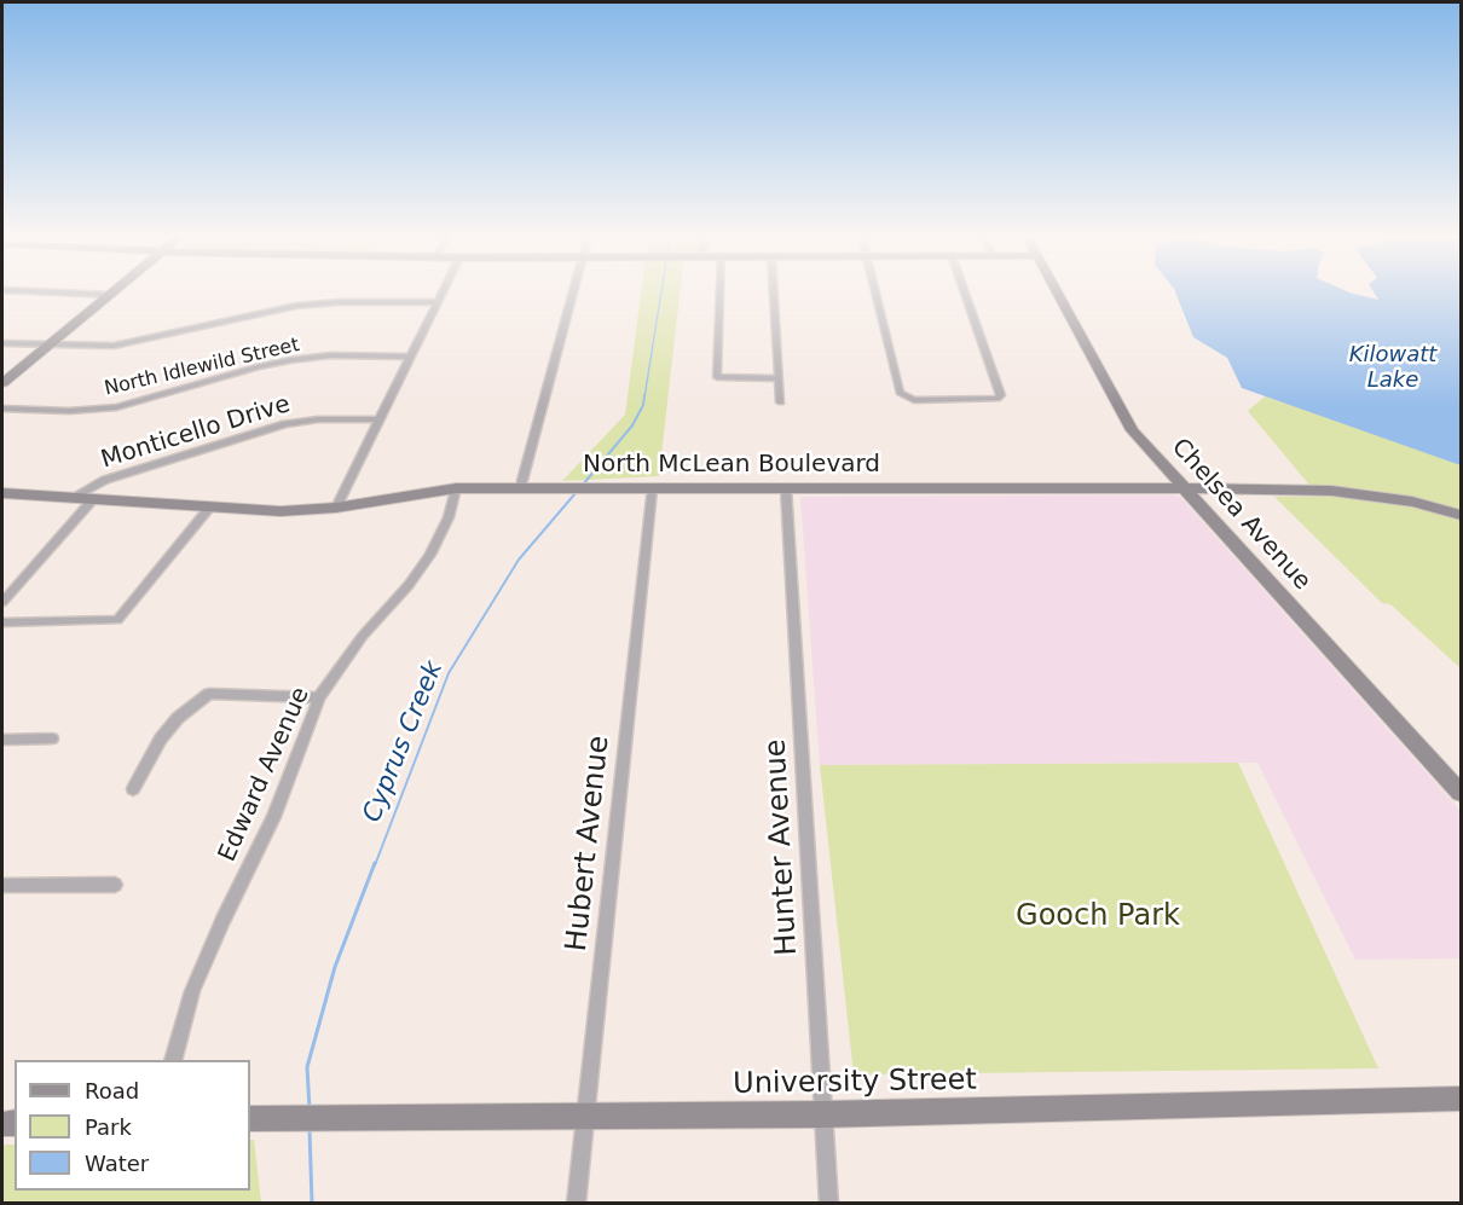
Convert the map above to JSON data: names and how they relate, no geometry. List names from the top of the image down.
{
  "streets": {
    "street": [
      "North Idlewild Street",
      "Monticello Drive",
      "North McLean Boulevard",
      "Chelsea Avenue",
      "Edward Avenue",
      "Hubert Avenue",
      "Hunter Avenue",
      "University Street"
    ]
  },
  "crossings": [
    ["Monticello Drive", "North McLean Boulevard"],
    ["North McLean Boulevard", "Chelsea Avenue"],
    ["North McLean Boulevard", "Edward Avenue"],
    ["North McLean Boulevard", "Hubert Avenue"],
    ["North McLean Boulevard", "Hunter Avenue"],
    ["Hubert Avenue", "University Street"],
    ["Hunter Avenue", "University Street"]
  ],
  "water": ["Kilowatt Lake", "Cyprus Creek"],
  "parks": ["Gooch Park"],
  "legend": ["Road", "Park", "Water"]
}
